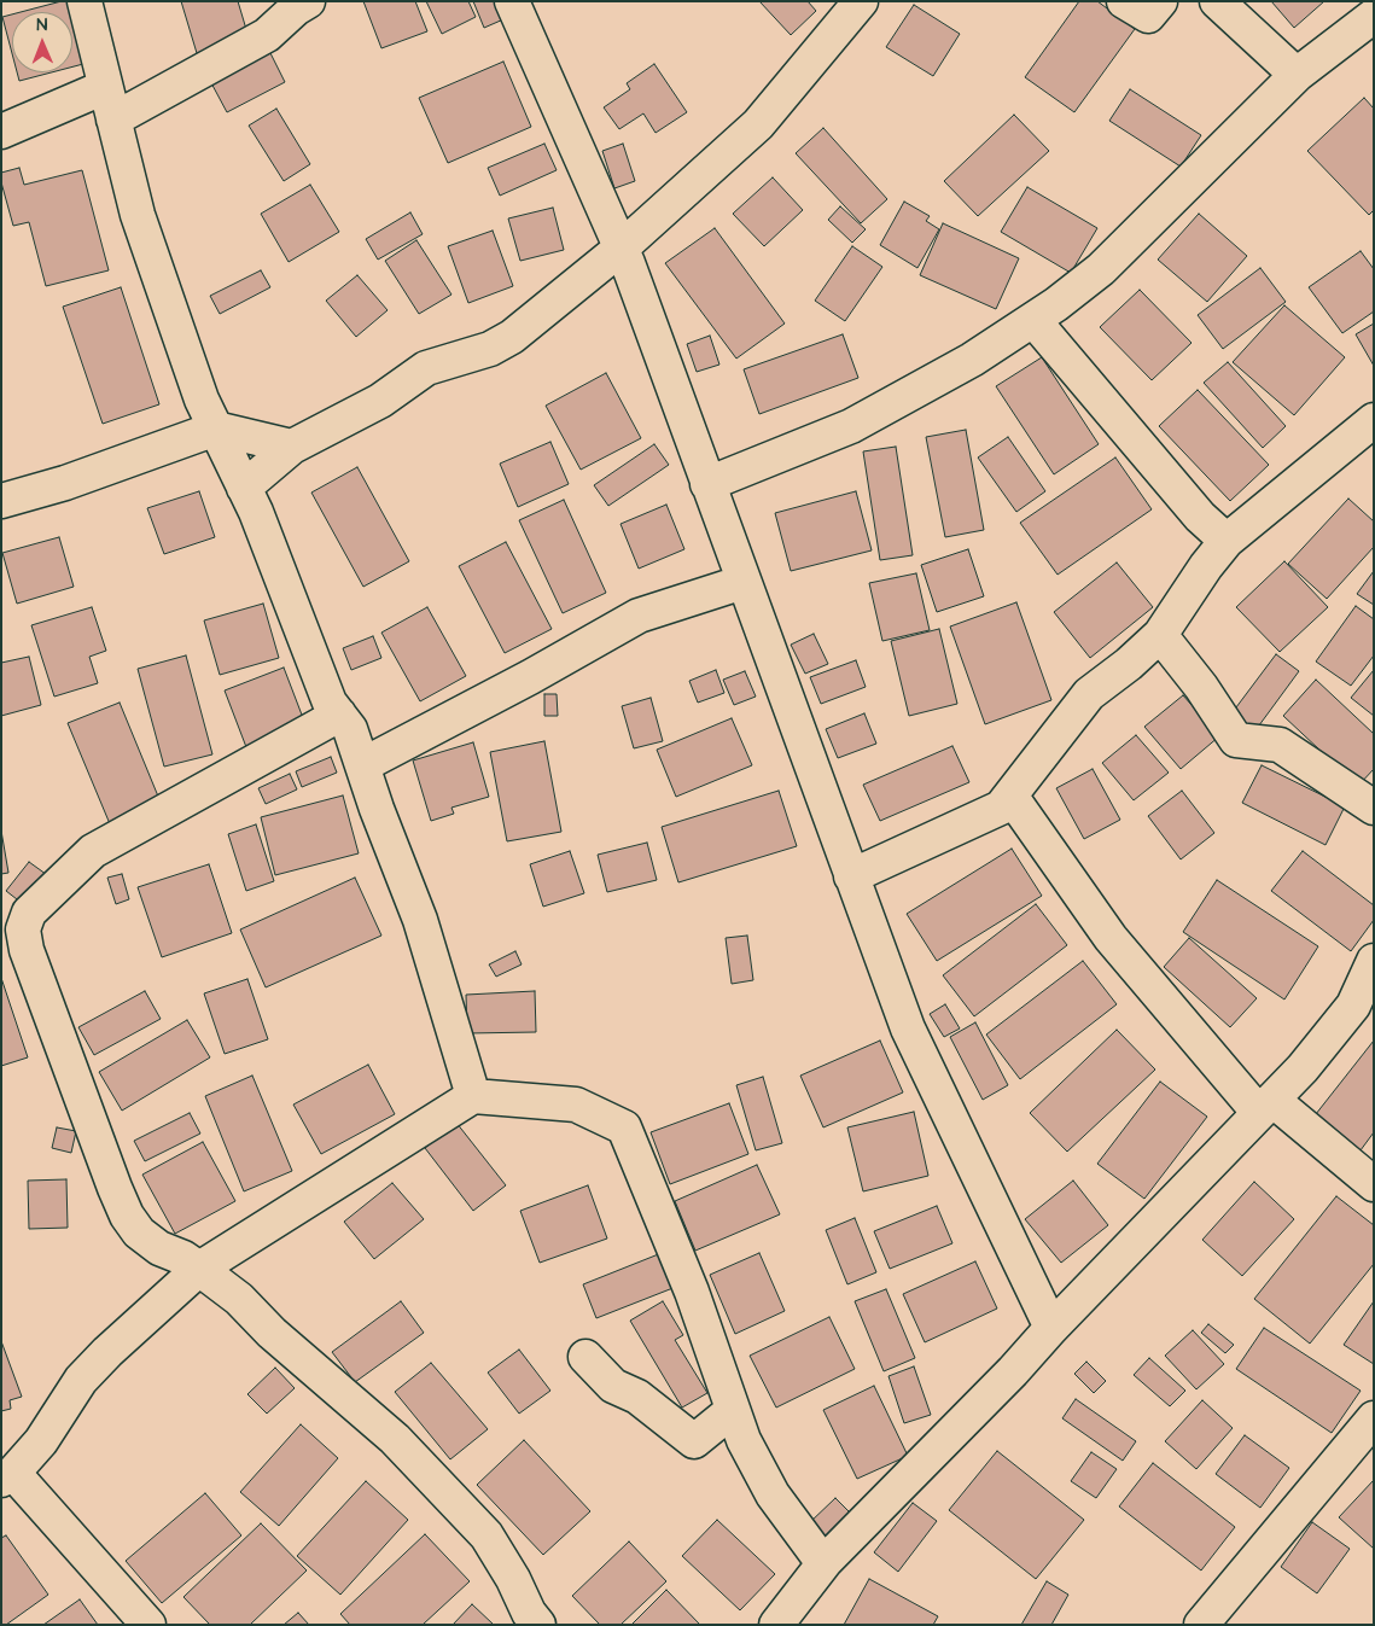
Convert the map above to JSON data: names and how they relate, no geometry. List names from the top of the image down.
{
  "north": "top"
}
